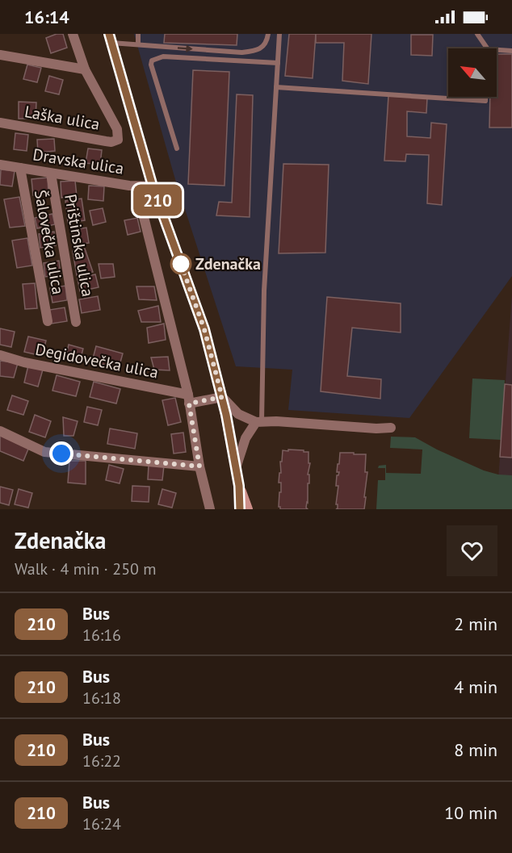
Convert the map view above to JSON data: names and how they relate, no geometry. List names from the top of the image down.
{
  "streets": {
    "street": [
      "Laška ulica",
      "Dravska ulica",
      "Šalovečka ulica",
      "Prištinska ulica",
      "Degidovečka ulica"
    ]
  },
  "crossings": [
    ["Dravska ulica", "Šalovečka ulica"],
    ["Dravska ulica", "Prištinska ulica"]
  ],
  "places": ["Zdenačka"],
  "lines": ["bus line 210"],
  "north": "top left",
  "page": {
    "status": "16:14",
    "on_map": "210",
    "heading": ["Zdenačka", "Walk · 4 min · 250 m"],
    "list": [
      {
        "mark": "210",
        "name": "Bus",
        "note": "16:16",
        "value": "2 min"
      },
      {
        "mark": "210",
        "name": "Bus",
        "note": "16:18",
        "value": "4 min"
      },
      {
        "mark": "210",
        "name": "Bus",
        "note": "16:22",
        "value": "8 min"
      },
      {
        "mark": "210",
        "name": "Bus",
        "note": "16:24",
        "value": "10 min"
      }
    ]
  }
}
